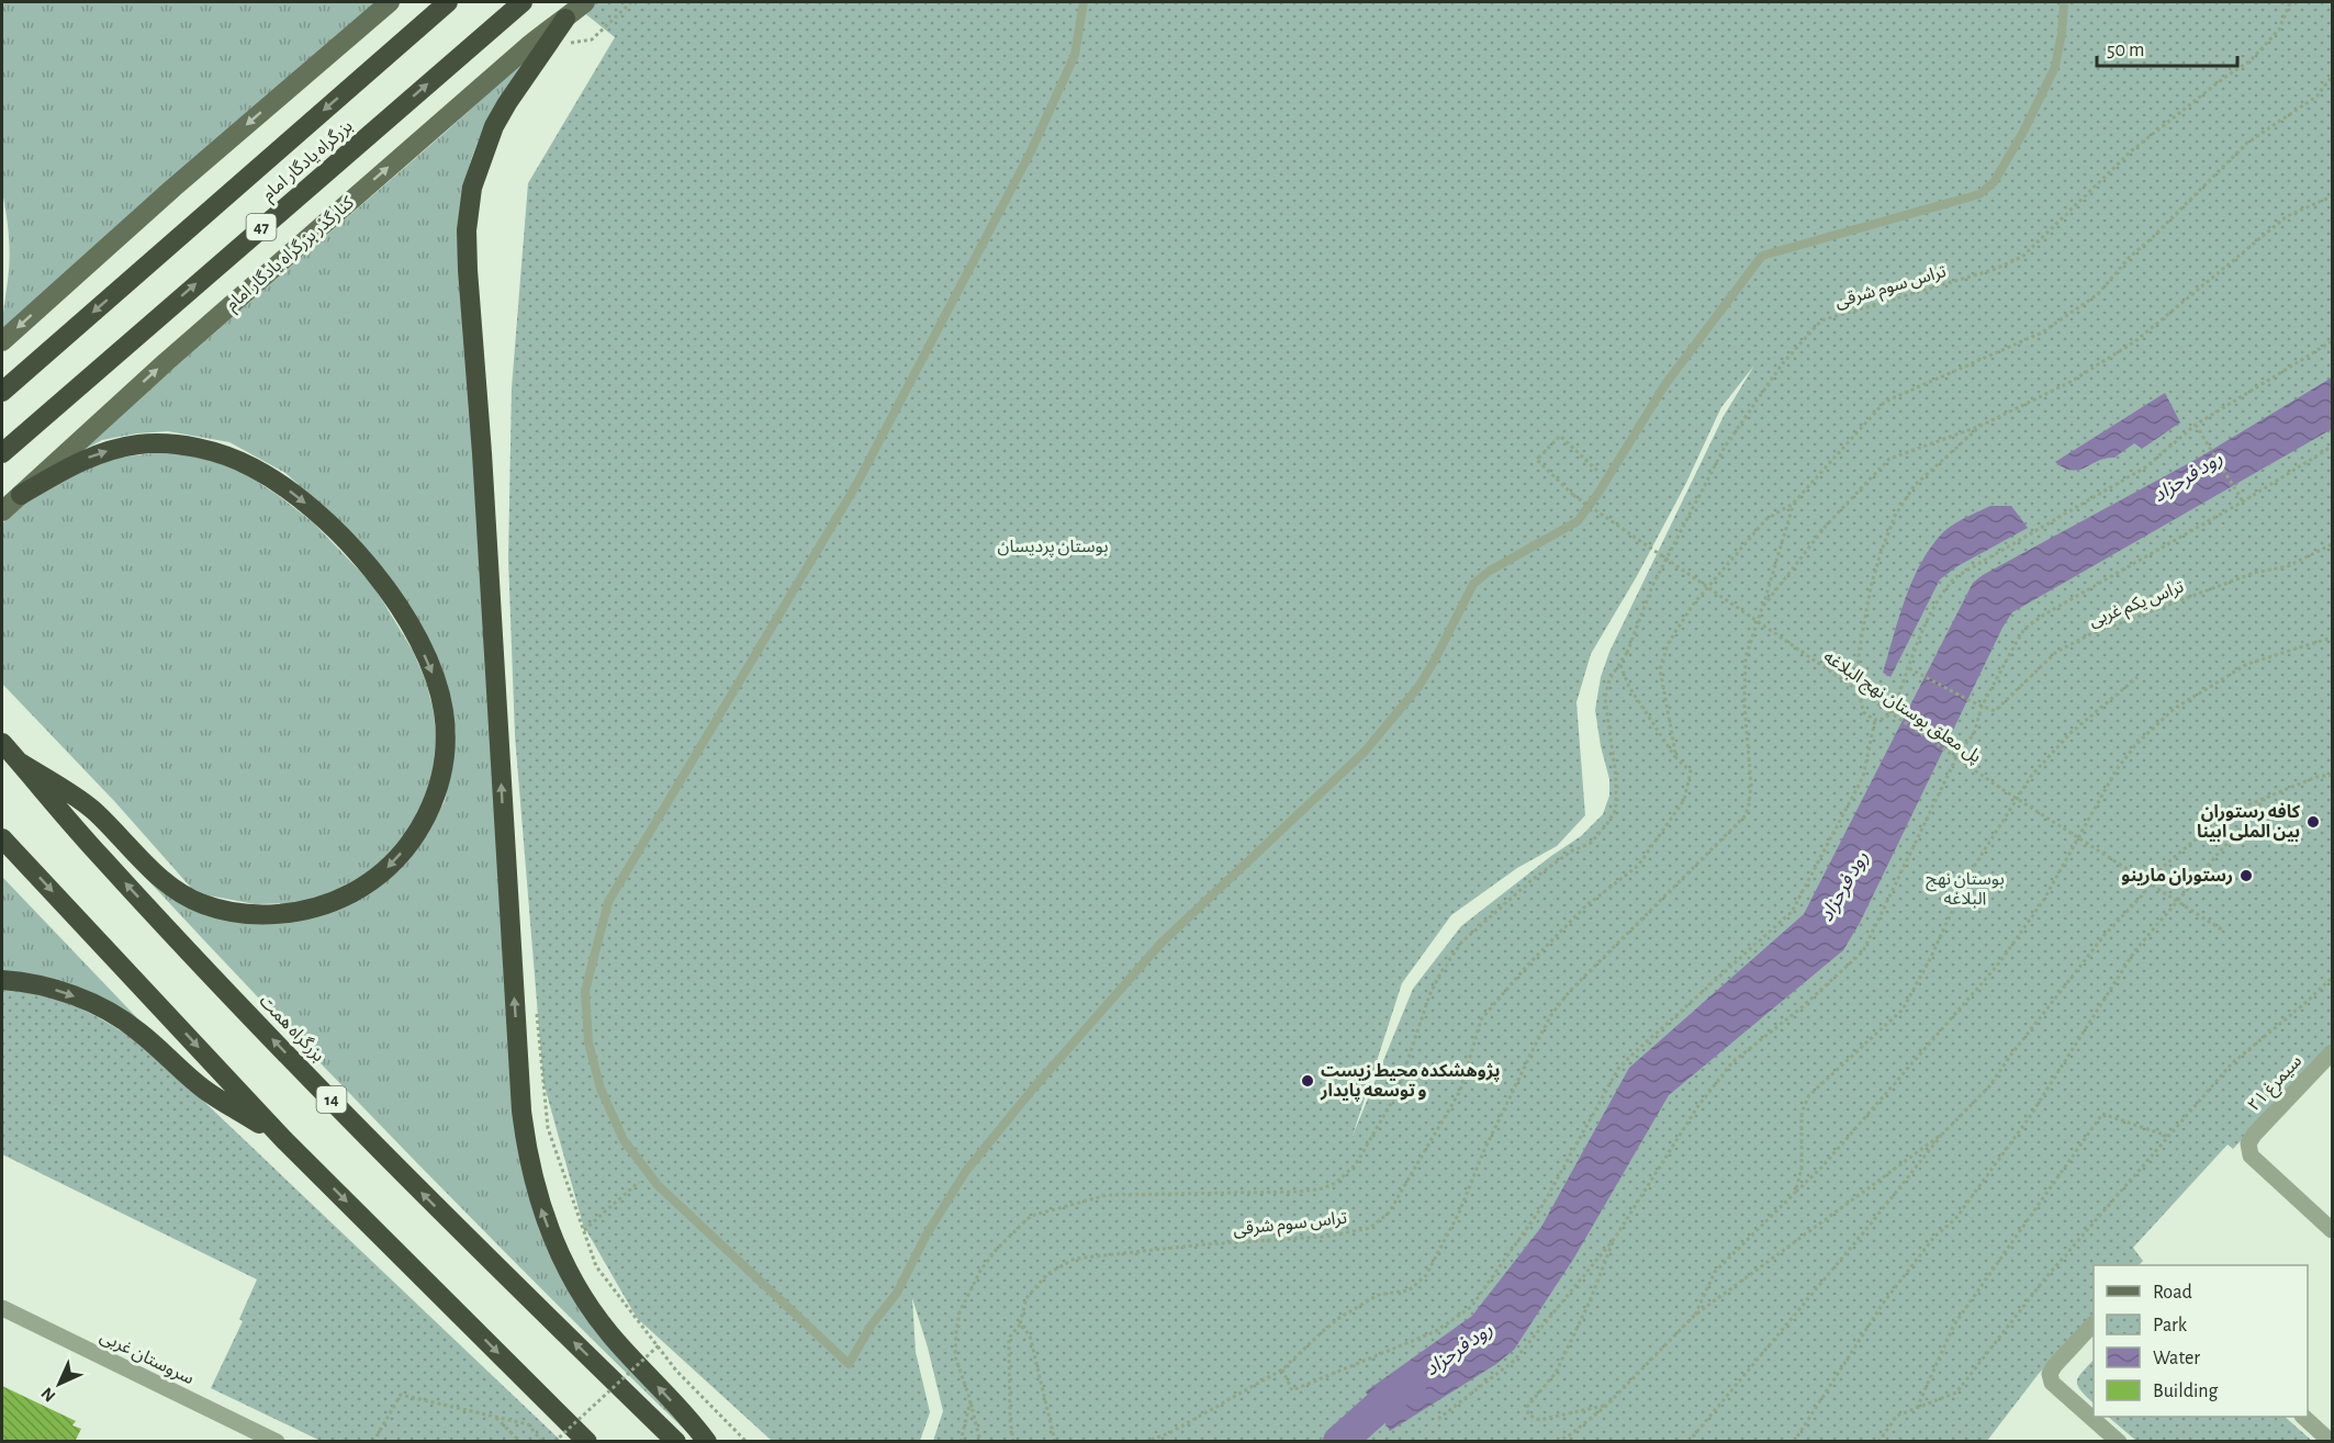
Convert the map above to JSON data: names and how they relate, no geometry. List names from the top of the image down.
{
  "streets": {
    "highway": [
      "بزرگراه یادگار امام",
      "47",
      "بزرگراه همت",
      "14"
    ],
    "main road": ["کنارگذر بزرگراه یادگار امام"],
    "street": ["سیمرغ ۲۱", "سروستان غربی"],
    "path": ["تراس سوم شرقی", "تراس یکم غربی", "پل معلق بوستان نهج البلاغه"]
  },
  "water": ["رود فرحزاد"],
  "parks": ["بوستان پردیسان", "بوستان نهج البلاغه"],
  "places": ["کافه رستوران بین الملی ابینا", "رستوران مارینو", "پژوهشکده محیط زیست و توسعه پایدار"],
  "legend": [
    "Road",
    "Park",
    "Water",
    "Building"
  ],
  "scale_bar": "50 m",
  "north": "bottom left"
}
